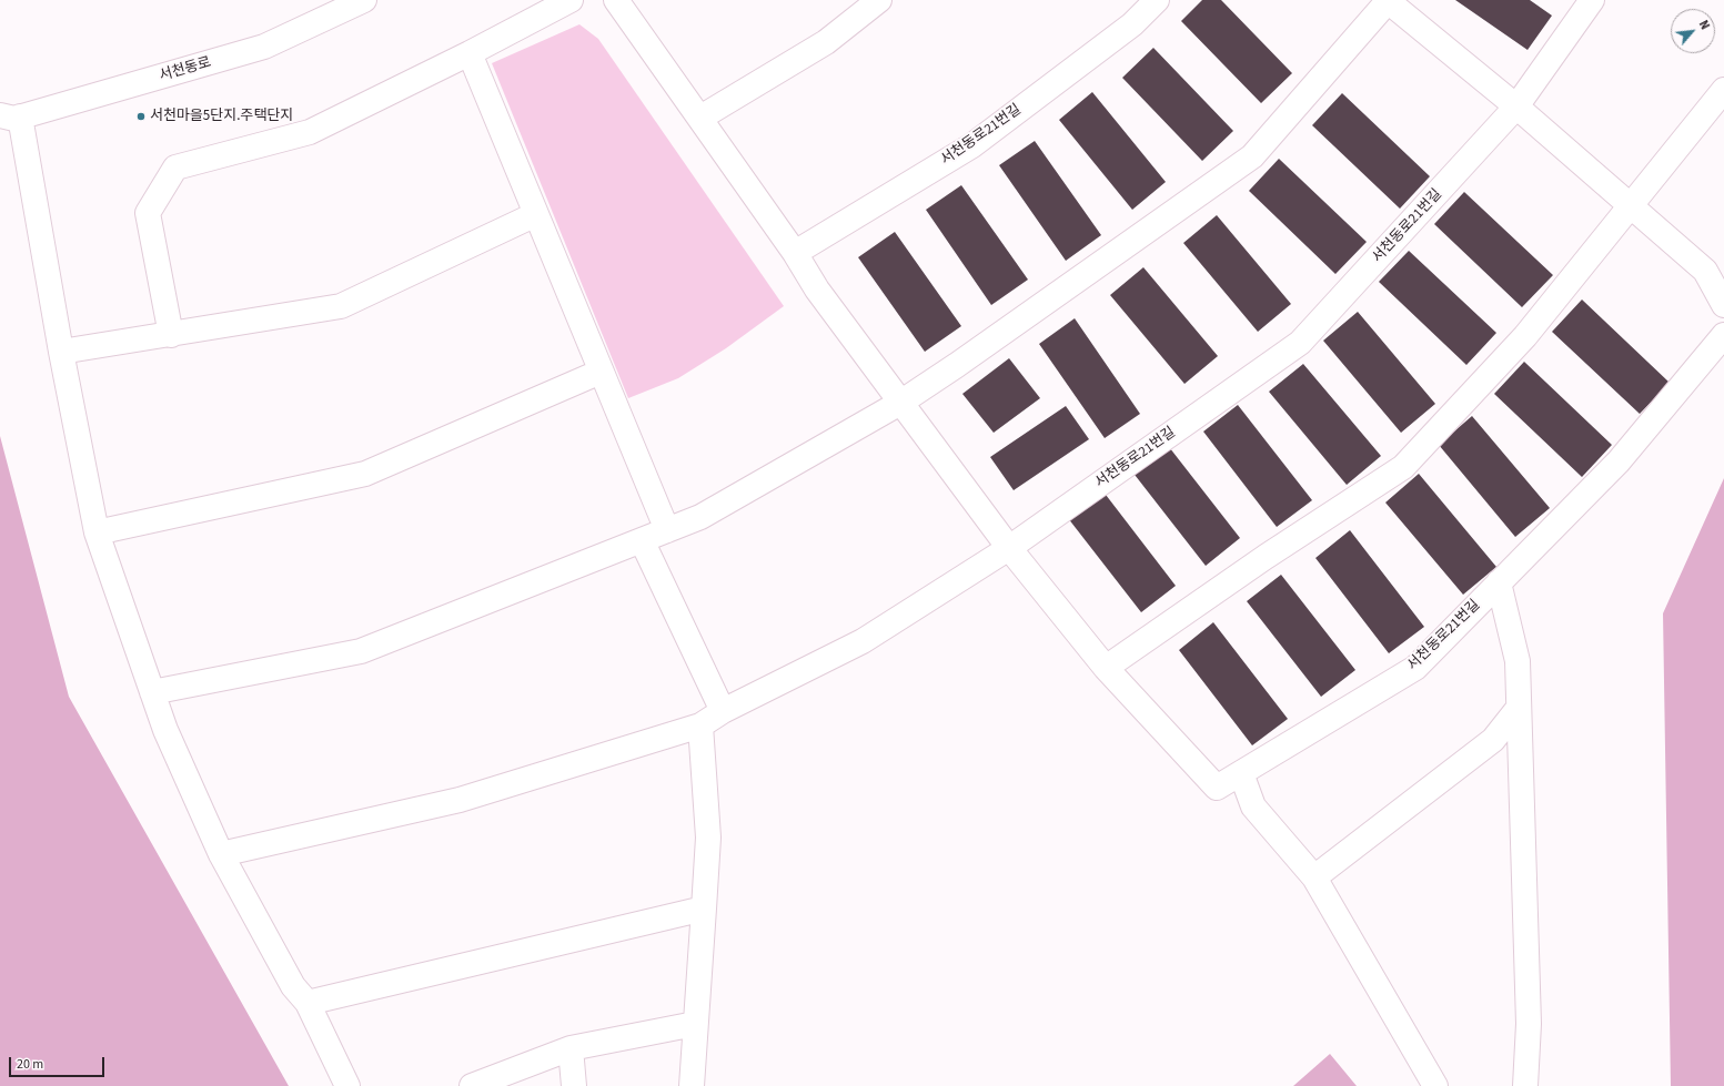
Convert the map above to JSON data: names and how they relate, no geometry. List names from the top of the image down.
{
  "streets": {
    "street": ["서천동로", "서천동로21번길"]
  },
  "places": ["서천마을5단지.주택단지"],
  "scale_bar": "20 m",
  "north": "top right"
}
